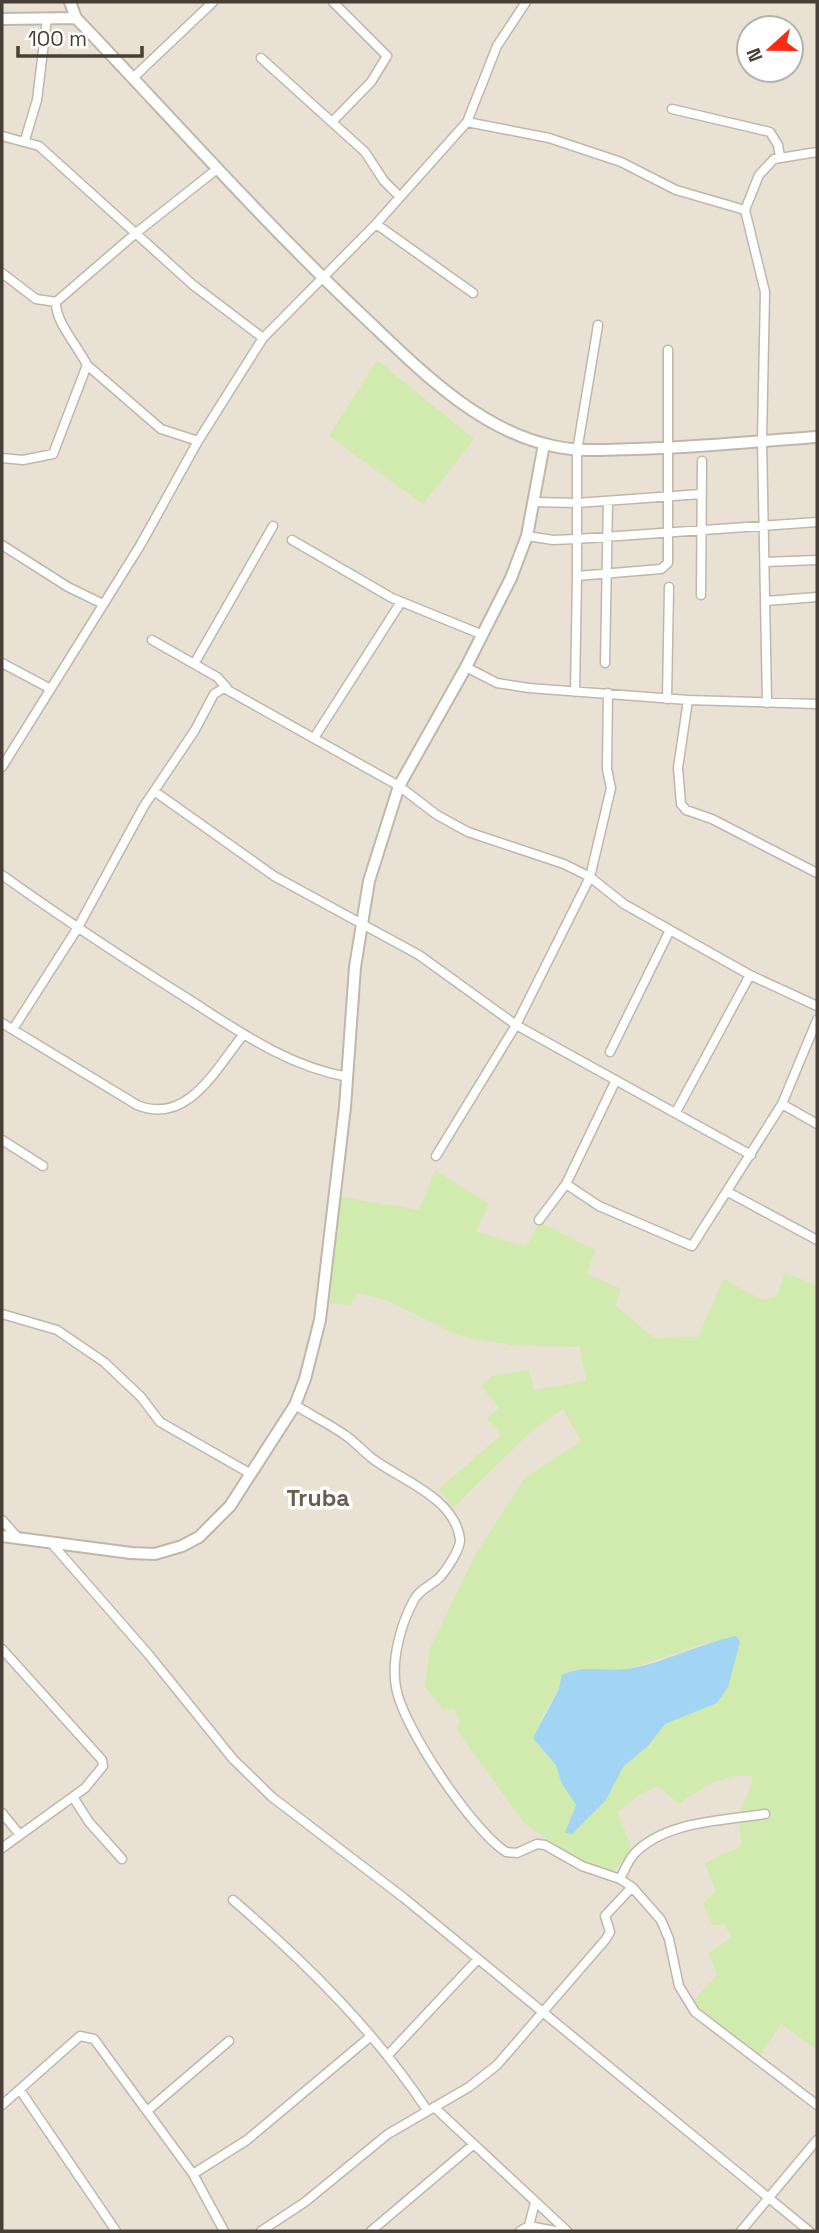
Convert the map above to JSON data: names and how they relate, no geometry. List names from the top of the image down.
{
  "districts": ["Truba"],
  "scale_bar": "100 m",
  "north": "left"
}
